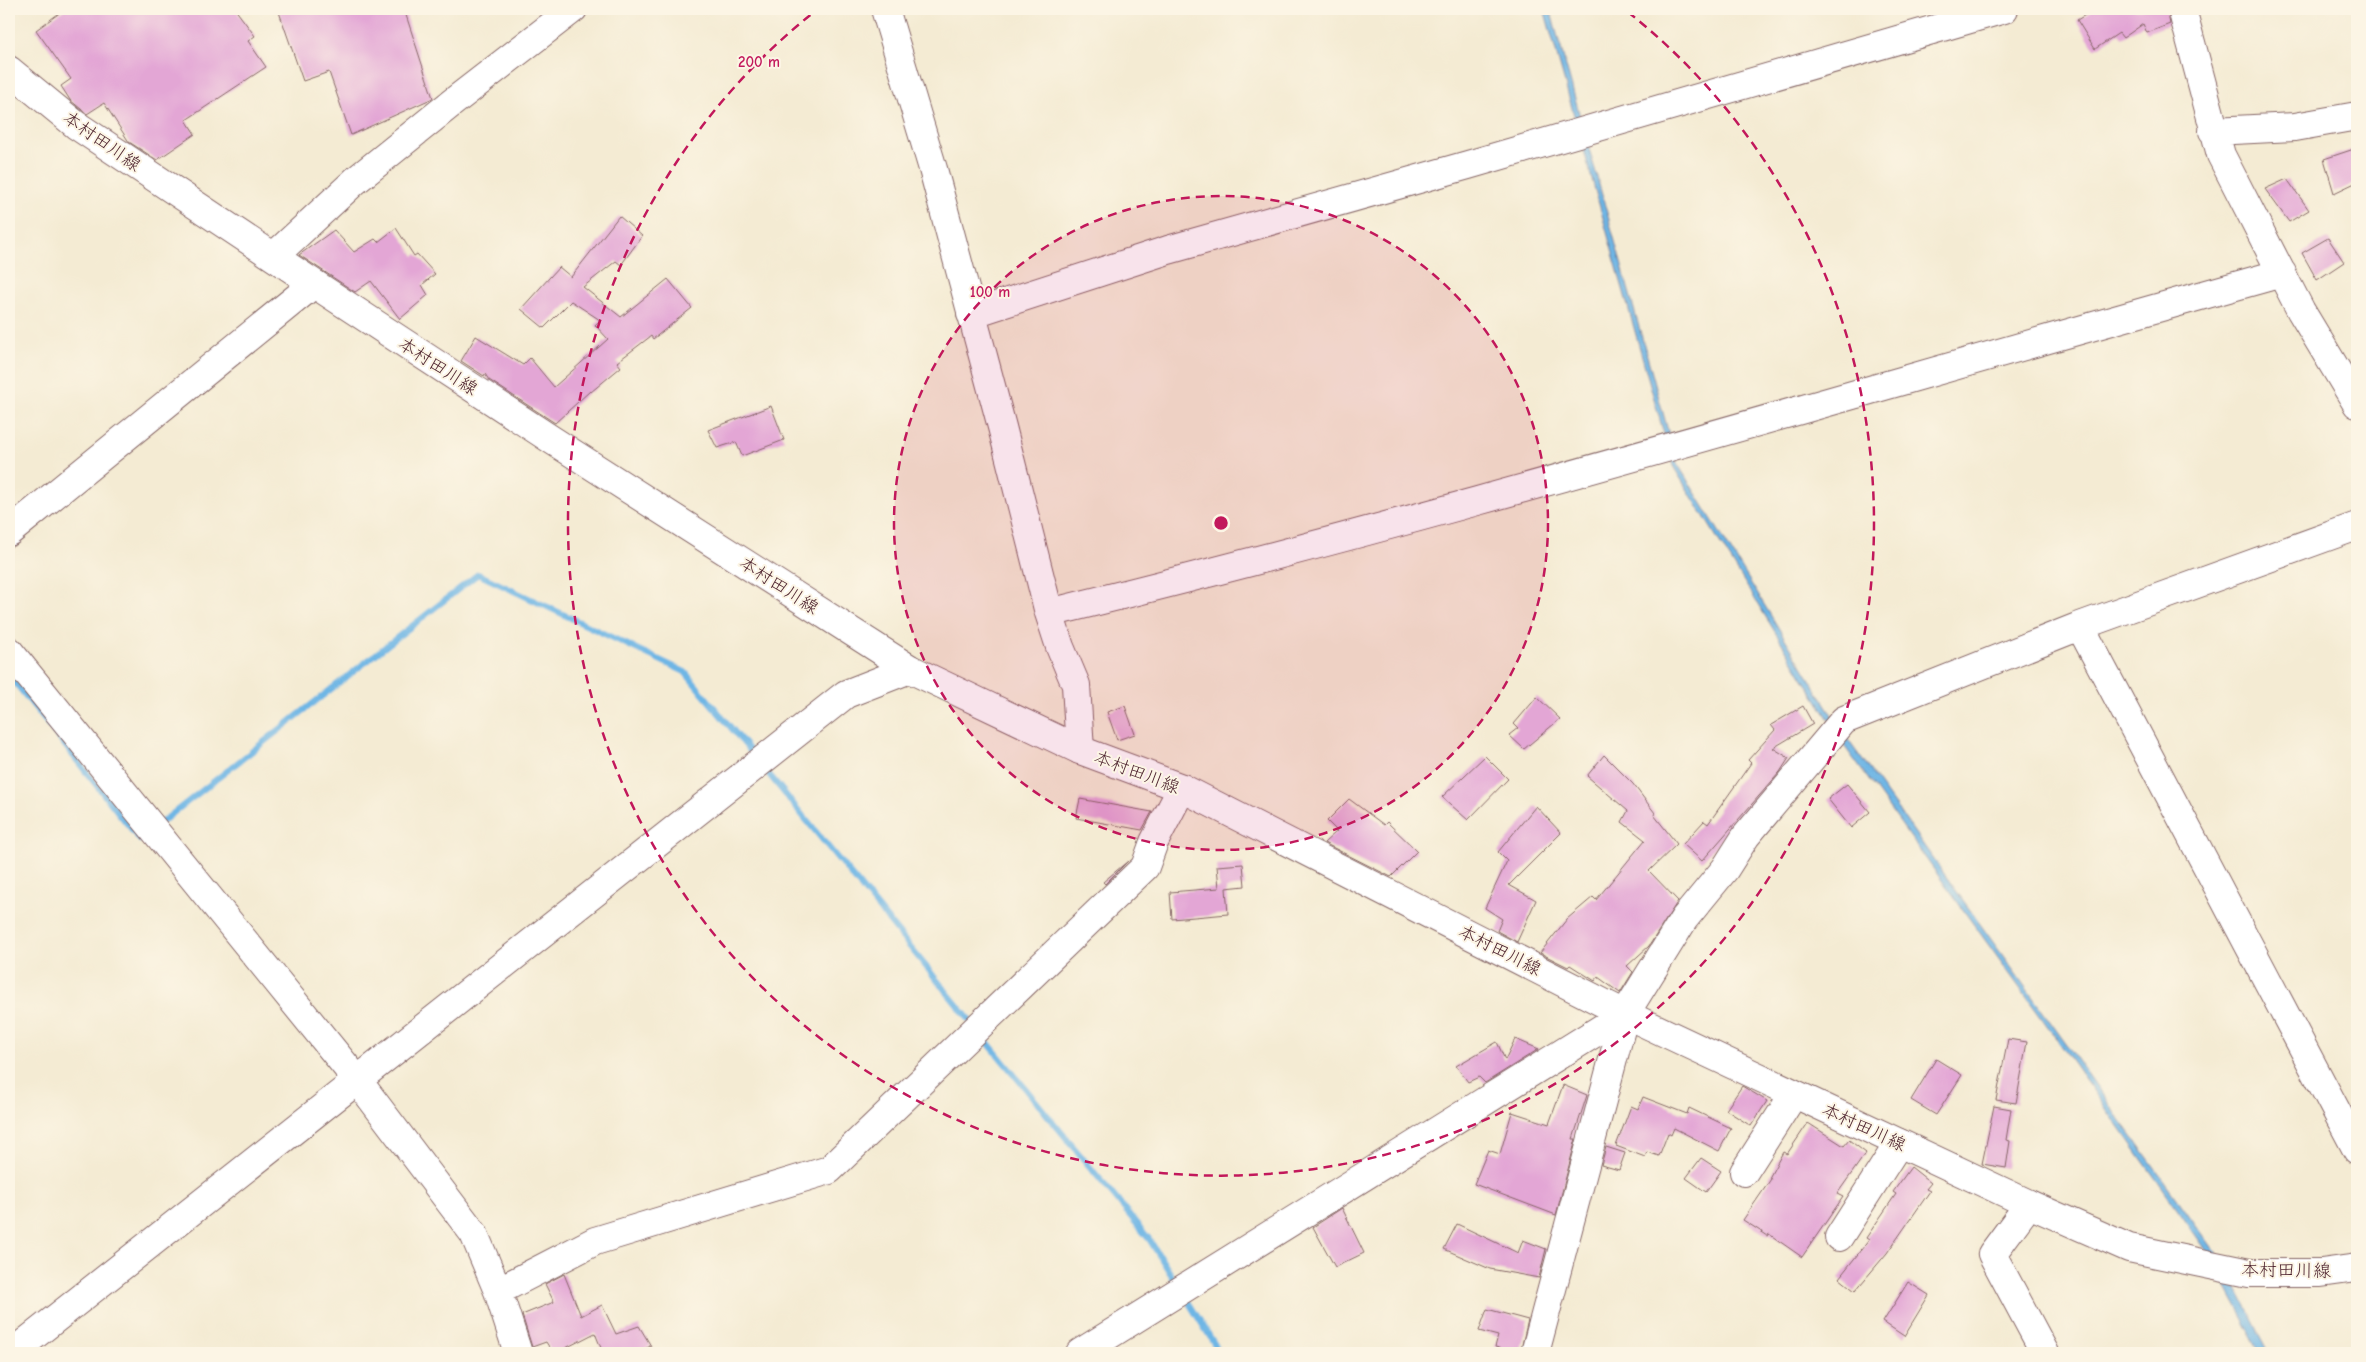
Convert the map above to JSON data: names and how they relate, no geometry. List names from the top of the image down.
{
  "streets": {
    "street": ["本村田川線"]
  },
  "rings": ["200 m", "100 m"]
}
